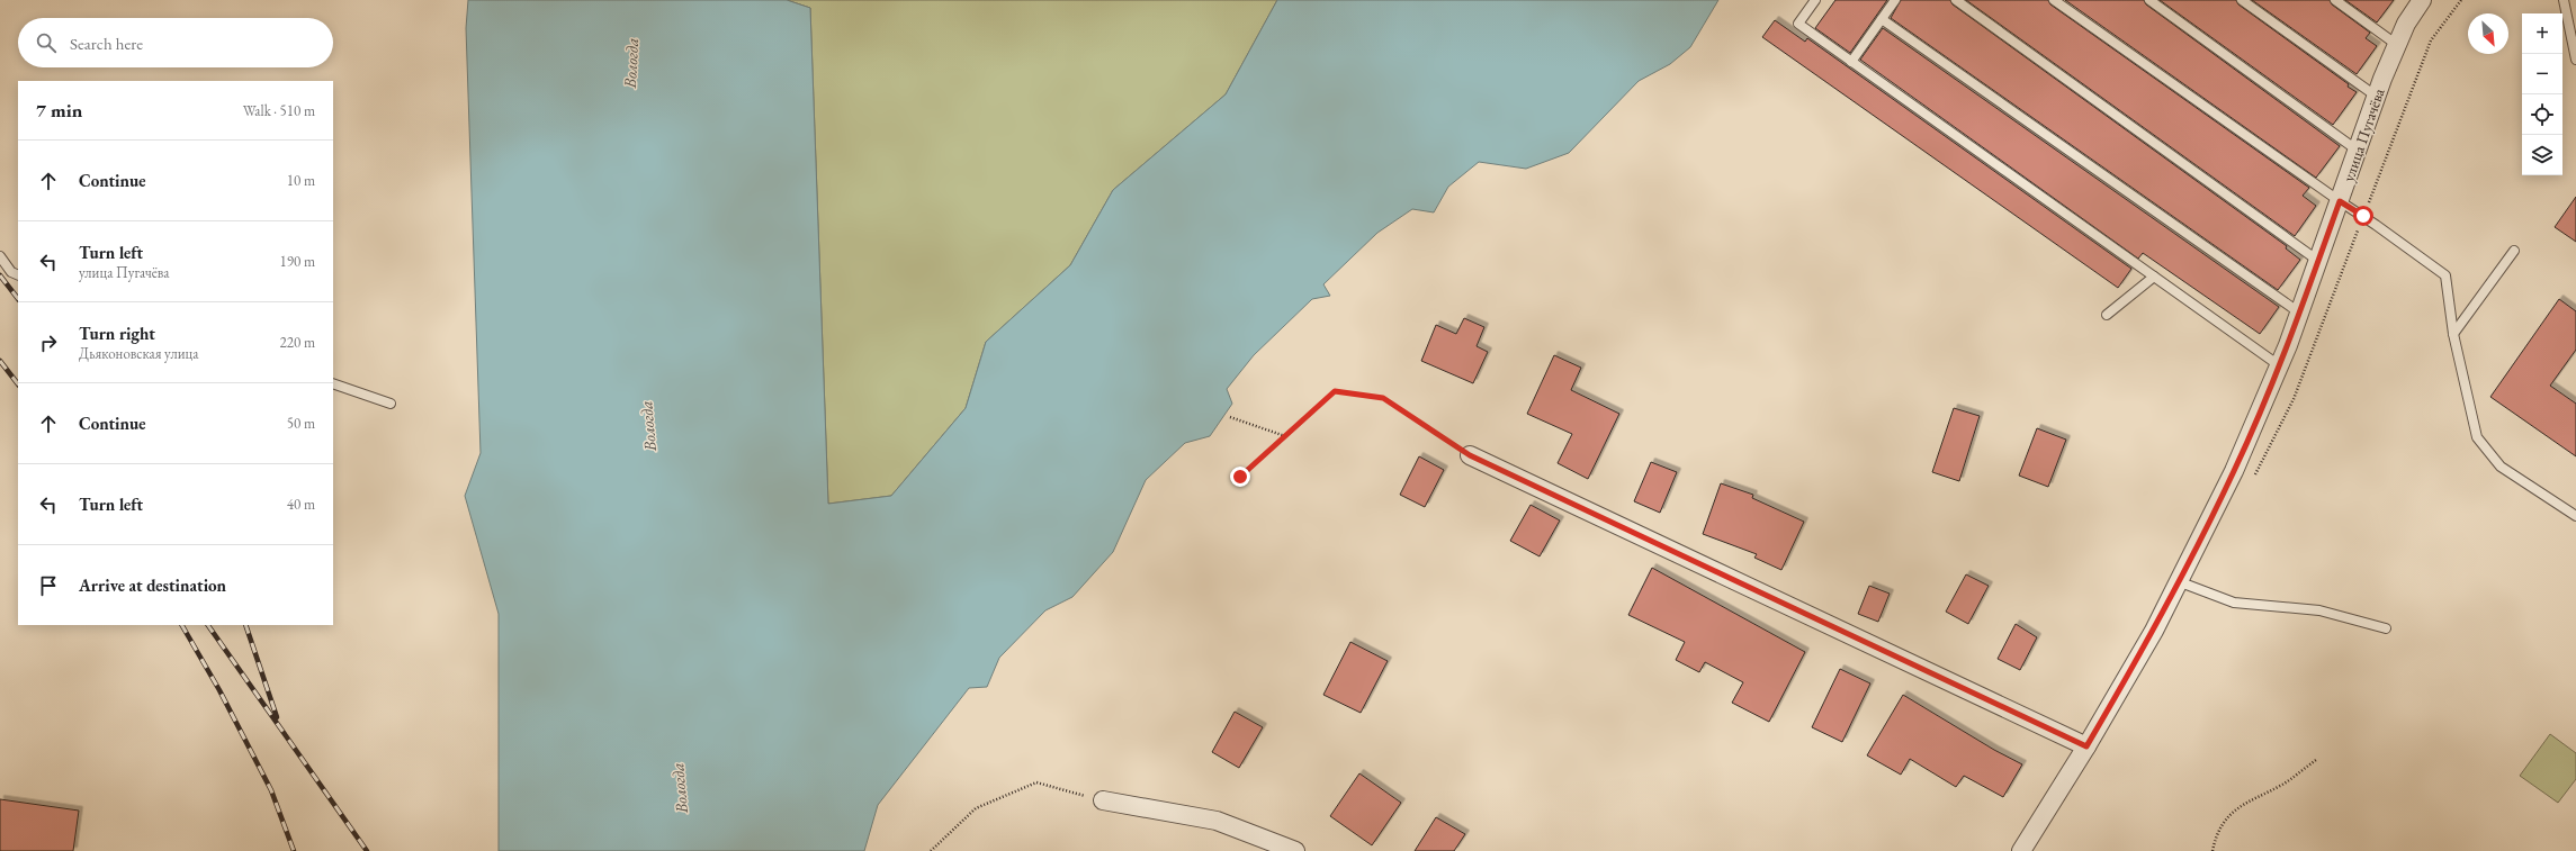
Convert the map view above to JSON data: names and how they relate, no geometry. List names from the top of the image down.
{
  "streets": {
    "street": ["улица Пугачёва"]
  },
  "water": ["Вологда"],
  "north": "bottom right",
  "page": {
    "map_buttons": ["+", "−"],
    "search": "Search here",
    "heading": ["7 min", "Walk · 510 m"],
    "list": [
      ["Continue", "10 m"],
      ["Turn left", "улица Пугачёва", "190 m"],
      ["Turn right", "Дьяконовская улица", "220 m"],
      ["Continue", "50 m"],
      ["Turn left", "40 m"],
      "Arrive at destination"
    ]
  }
}
